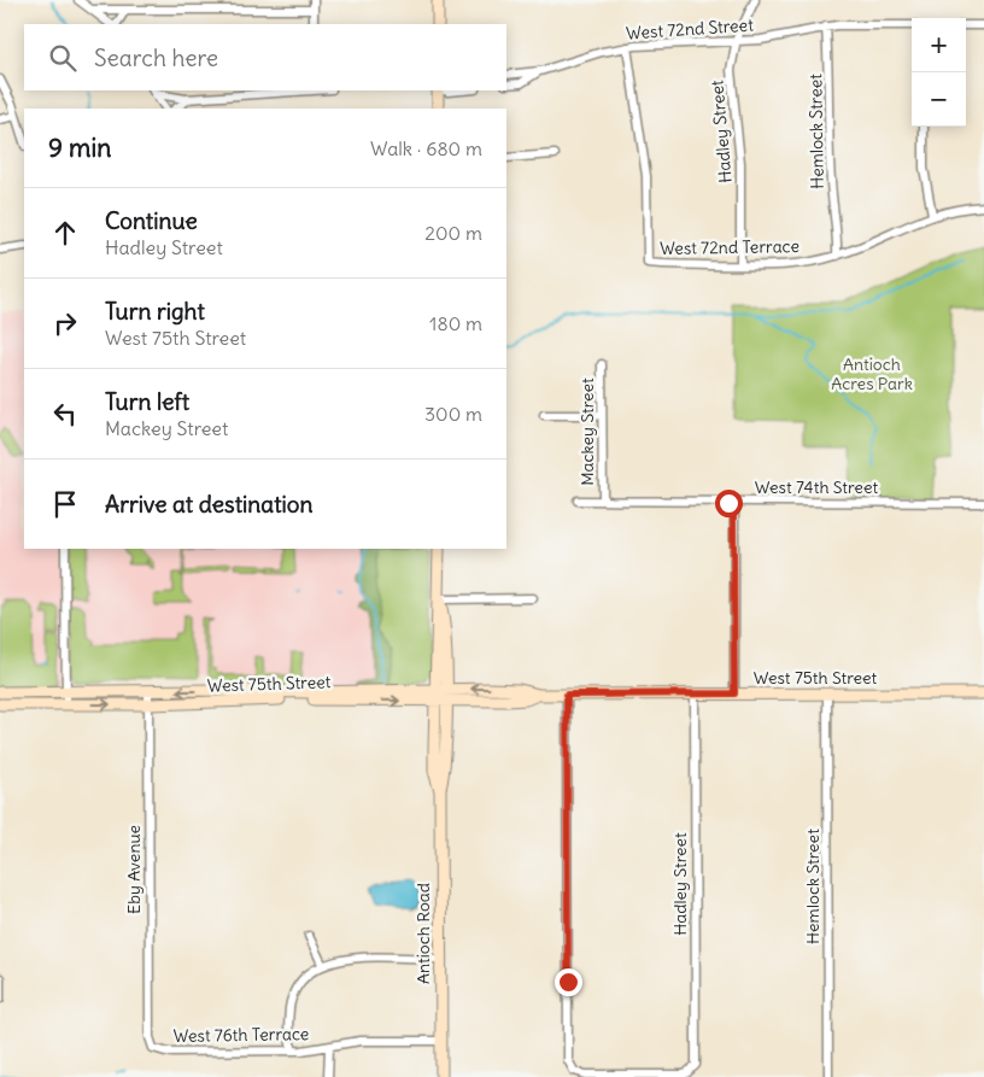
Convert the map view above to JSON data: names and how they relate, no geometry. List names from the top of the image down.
{
  "streets": {
    "main road": ["West 75th Street", "Antioch Road"],
    "street": [
      "West 72nd Street",
      "Hadley Street",
      "Hemlock Street",
      "West 72nd Terrace",
      "Mackey Street",
      "West 74th Street",
      "Eby Avenue",
      "West 76th Terrace"
    ]
  },
  "crossings": [
    ["West 72nd Street", "Hadley Street"],
    ["West 72nd Street", "Hemlock Street"],
    ["West 72nd Street", "West 72nd Terrace"],
    ["Hadley Street", "West 72nd Terrace"],
    ["Hadley Street", "West 75th Street"],
    ["Hemlock Street", "West 72nd Terrace"],
    ["Hemlock Street", "West 75th Street"],
    ["Mackey Street", "West 74th Street"],
    ["West 75th Street", "Eby Avenue"],
    ["West 75th Street", "Antioch Road"],
    ["Eby Avenue", "West 76th Terrace"],
    ["Antioch Road", "West 76th Terrace"]
  ],
  "parks": ["Antioch Acres Park"],
  "page": {
    "map_buttons": ["+", "−"],
    "search": "Search here",
    "heading": ["9 min", "Walk · 680 m"],
    "list": [
      ["Continue", "Hadley Street", "200 m"],
      ["Turn right", "West 75th Street", "180 m"],
      ["Turn left", "Mackey Street", "300 m"],
      "Arrive at destination"
    ]
  }
}
